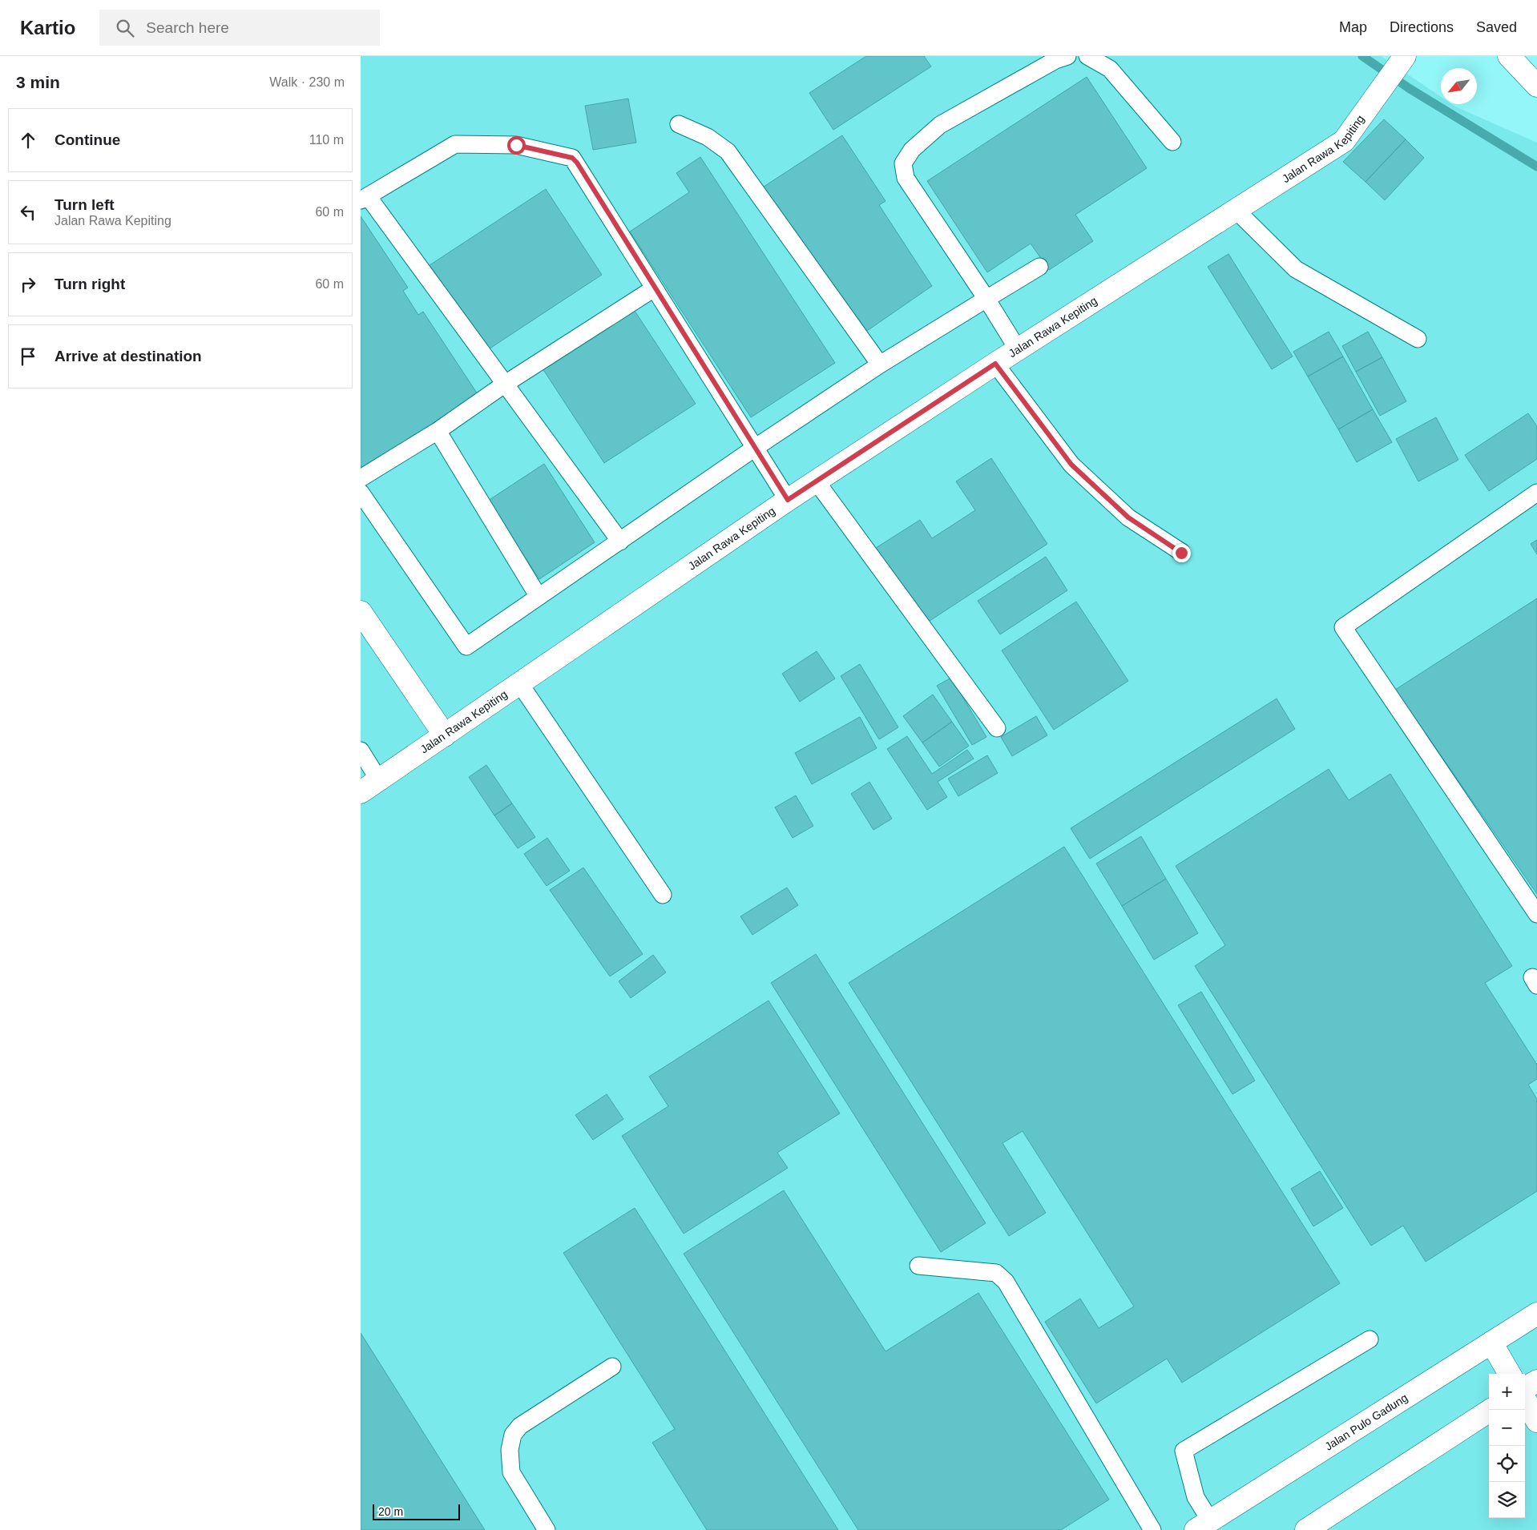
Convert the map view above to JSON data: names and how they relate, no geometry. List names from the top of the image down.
{
  "streets": {
    "street": ["Jalan Rawa Kepiting", "Jalan Pulo Gadung"]
  },
  "scale_bar": "20 m",
  "north": "bottom left",
  "page": {
    "header": "Kartio",
    "search": "Search here",
    "nav": ["Map", "Directions", "Saved"],
    "heading": ["3 min", "Walk · 230 m"],
    "list": [
      ["Continue", "110 m"],
      ["Turn left", "Jalan Rawa Kepiting", "60 m"],
      ["Turn right", "60 m"],
      "Arrive at destination"
    ],
    "map_buttons": ["+", "−"],
    "scale": "20 m"
  }
}
